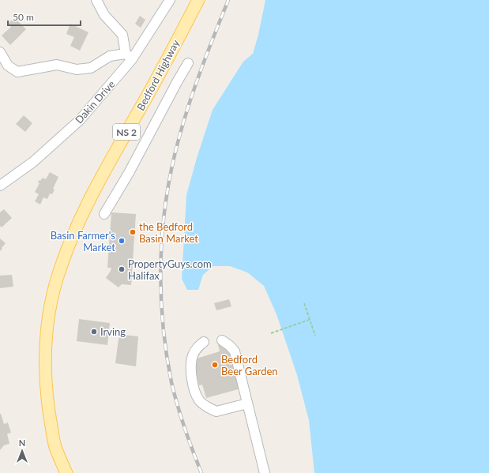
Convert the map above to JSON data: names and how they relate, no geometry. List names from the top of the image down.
{
  "streets": {
    "main road": ["Bedford Highway", "NS 2"],
    "street": ["Dakin Drive"]
  },
  "places": [
    "the Bedford Basin Market",
    "Basin Farmer's Market",
    "PropertyGuys.com Halifax",
    "Irving",
    "Bedford Beer Garden"
  ],
  "scale_bar": "50 m",
  "north": "top"
}
